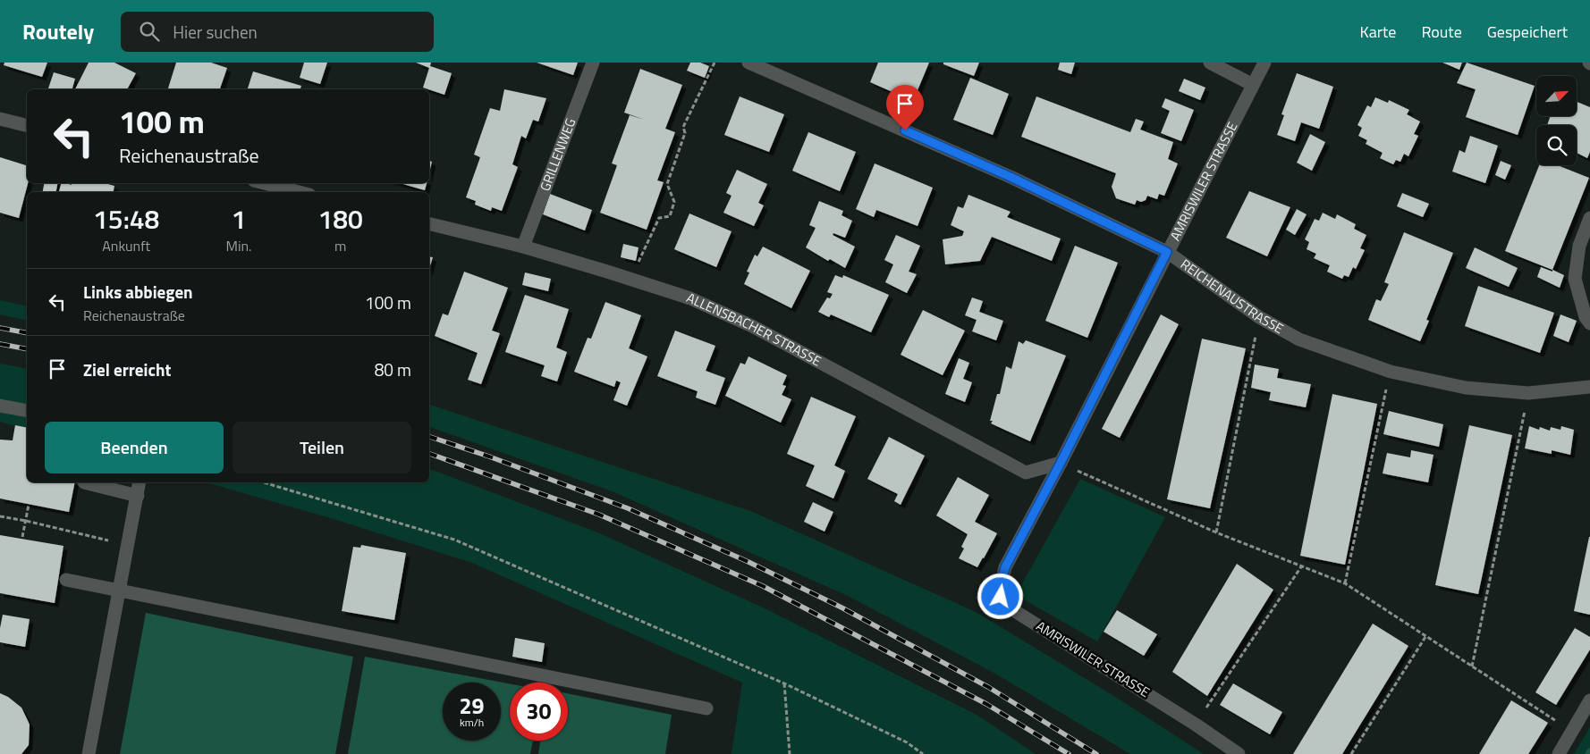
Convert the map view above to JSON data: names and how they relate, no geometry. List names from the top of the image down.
{
  "streets": {
    "street": [
      "GRILLENWEG",
      "AMRISWILER STRASSE",
      "REICHENAUSTRASSE",
      "ALLENSBACHER STRASSE"
    ]
  },
  "crossings": [
    ["GRILLENWEG", "ALLENSBACHER STRASSE"],
    ["AMRISWILER STRASSE", "REICHENAUSTRASSE"],
    ["AMRISWILER STRASSE", "ALLENSBACHER STRASSE"]
  ],
  "north": "top right",
  "page": {
    "header": "Routely",
    "search": "Hier suchen",
    "nav": ["Karte", "Route", "Gespeichert"],
    "turn": ["100 m", "Reichenaustraße"],
    "eta": [
      "15:48",
      "Ankunft",
      "1",
      "Min.",
      "180",
      "m"
    ],
    "list": [
      {
        "name": "Links abbiegen",
        "note": "Reichenaustraße",
        "value": "100 m"
      },
      {
        "name": "Ziel erreicht",
        "value": "80 m"
      }
    ],
    "buttons": ["Beenden", "Teilen"],
    "speed": "29 km/h",
    "limit": "30"
  }
}
